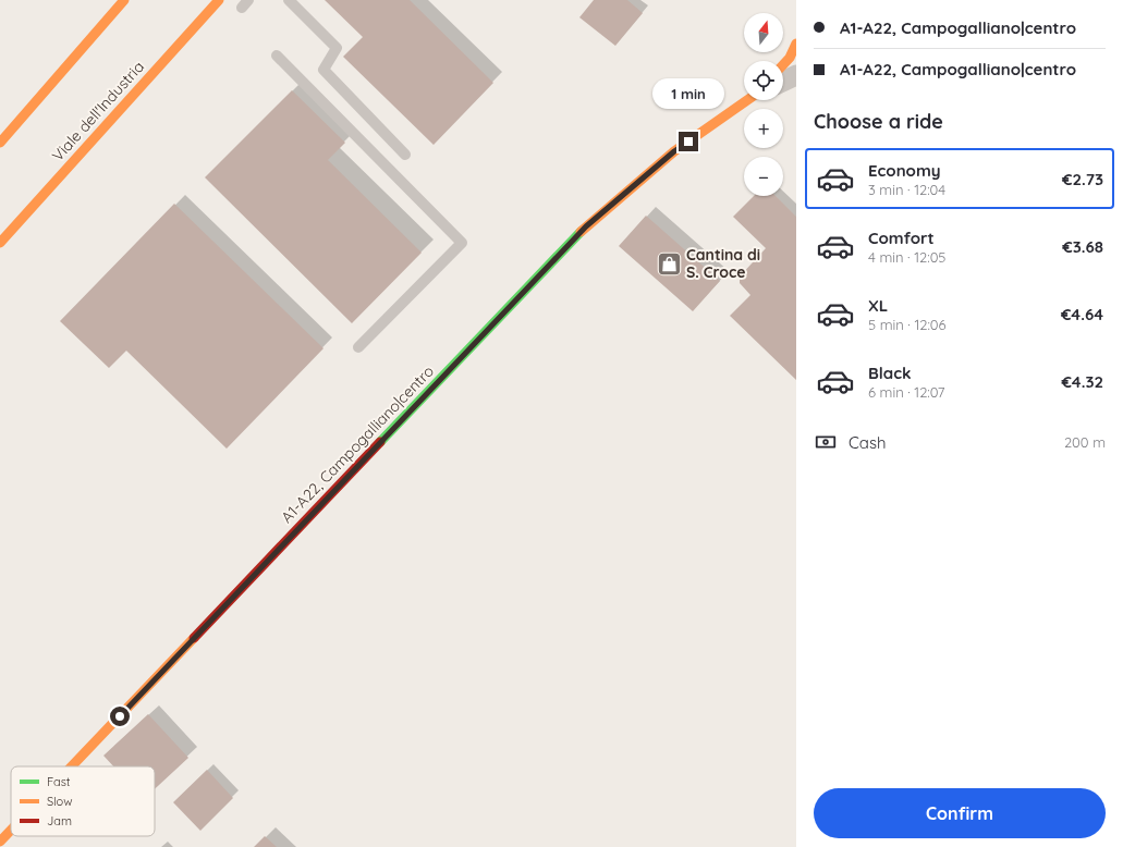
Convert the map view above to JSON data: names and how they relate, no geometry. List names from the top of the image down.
{
  "streets": {
    "main road": ["Viale dell'Industria", "A1-A22, Campogalliano|centro"]
  },
  "places": {
    "shop": ["Cantina di S. Croce"]
  },
  "legend": ["Fast", "Slow", "Jam"],
  "north": "top",
  "page": {
    "banner": ["A1-A22, Campogalliano|centro", "A1-A22, Campogalliano|centro"],
    "map_buttons": ["+", "−"],
    "bubble": "1 min",
    "heading": "Choose a ride",
    "list": [
      {
        "name": "Economy",
        "note": "3 min · 12:04",
        "value": "€2.73"
      },
      {
        "name": "Comfort",
        "note": "4 min · 12:05",
        "value": "€3.68"
      },
      {
        "name": "XL",
        "note": "5 min · 12:06",
        "value": "€4.64"
      },
      {
        "name": "Black",
        "note": "6 min · 12:07",
        "value": "€4.32"
      }
    ],
    "pay": ["Cash", "200 m"],
    "buttons": "Confirm"
  }
}
